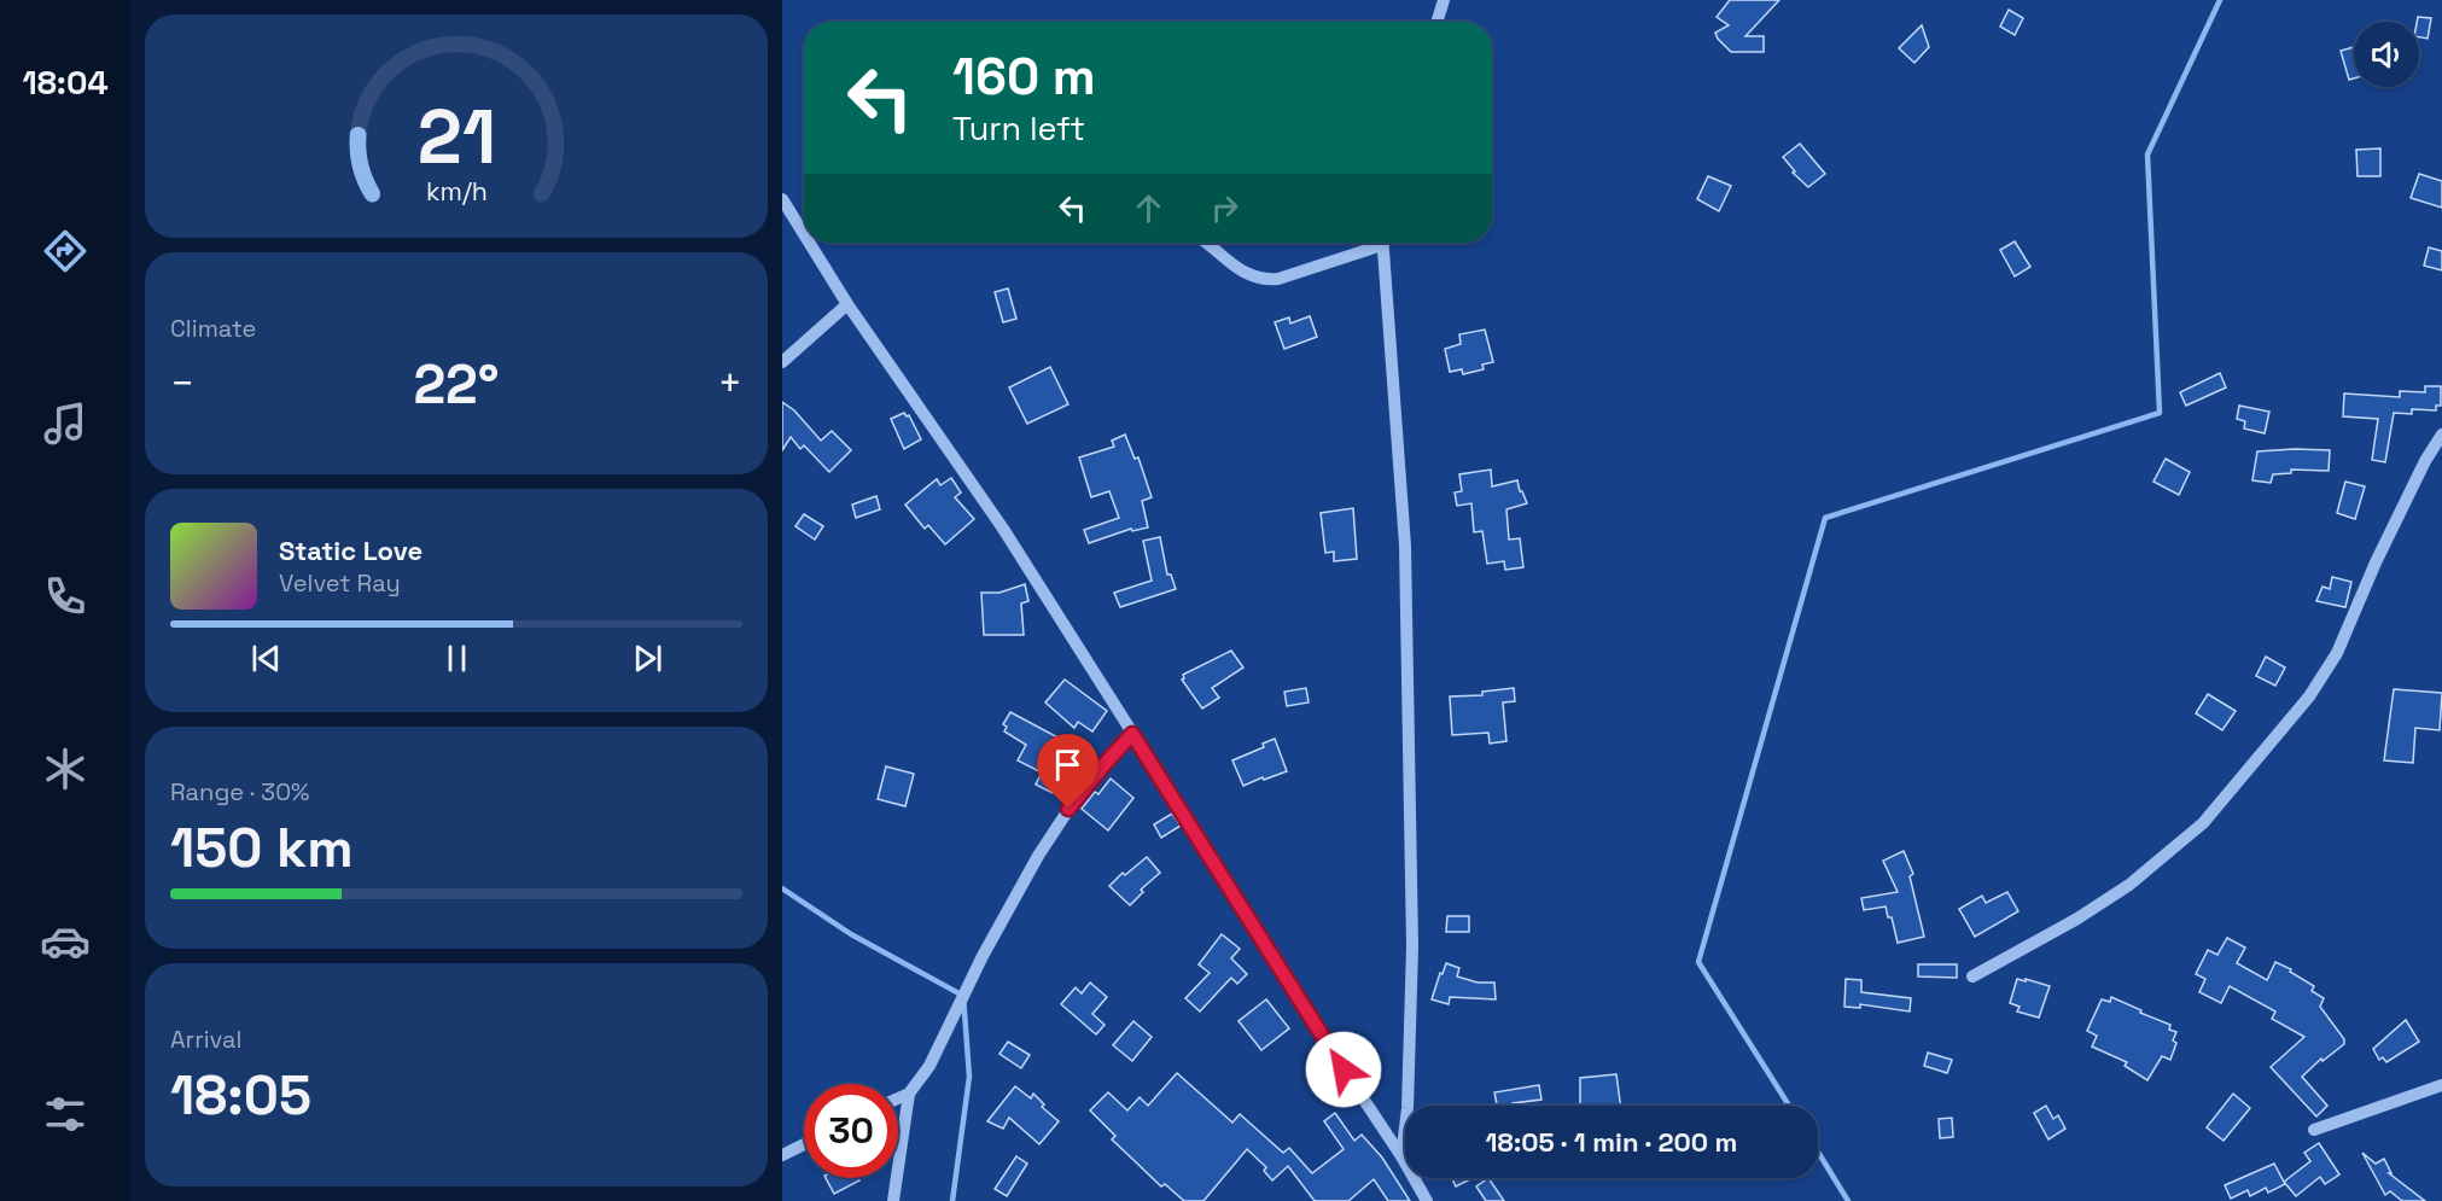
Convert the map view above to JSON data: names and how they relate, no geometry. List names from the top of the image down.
{
  "page": {
    "tabs": "18:04",
    "turn": ["160 m", "Turn left"],
    "tile": [
      "Climate",
      ["Range · 30%", "150 km"],
      ["Arrival", "18:05"]
    ],
    "heat": ["−", "22°", "+"],
    "song": ["Static Love", "Velvet Ray"],
    "limit": "30",
    "trip": "18:05 · 1 min · 200 m",
    "gauge": ["21", "km/h"]
  }
}
